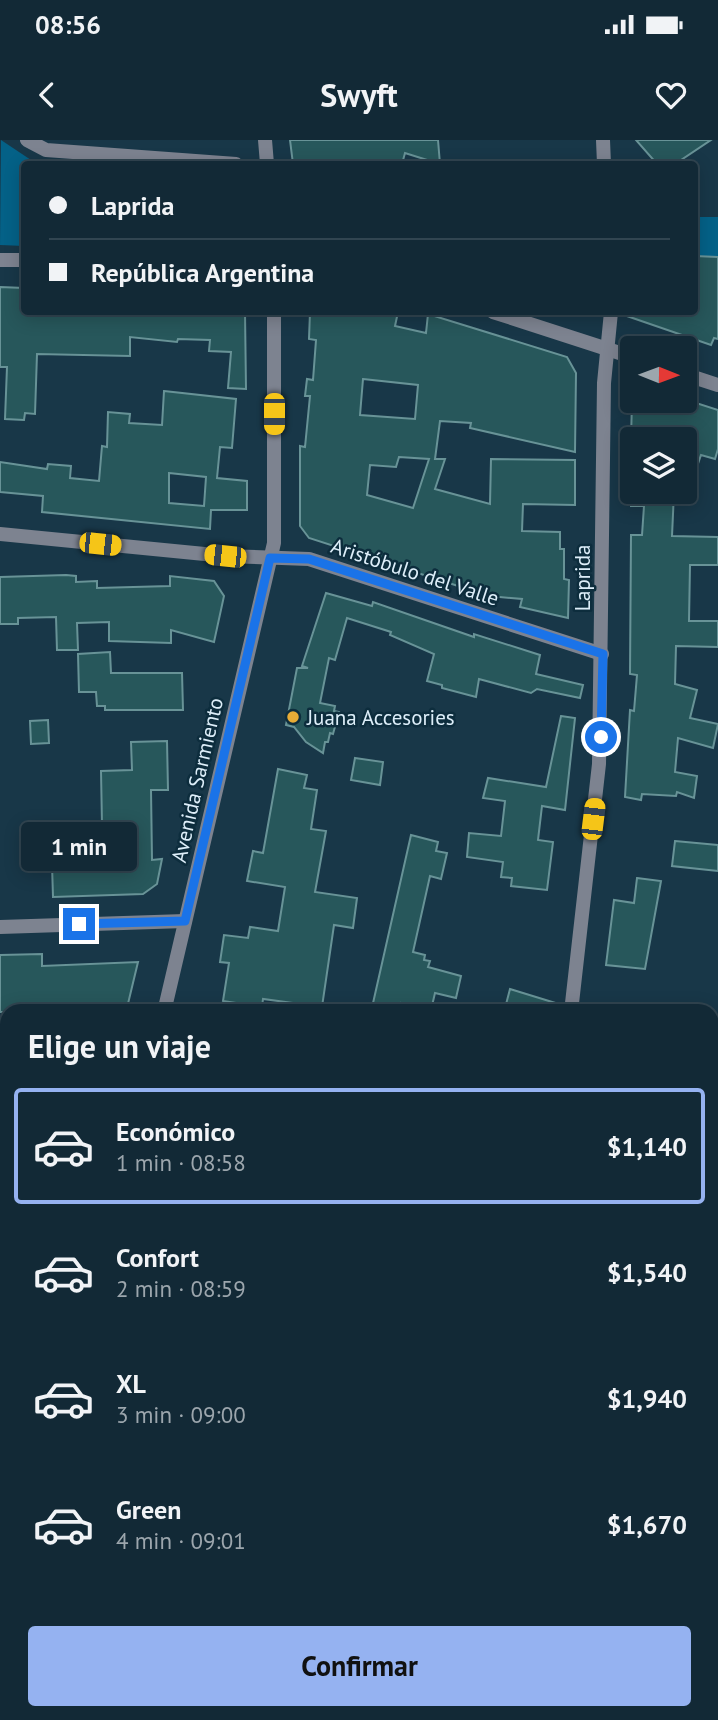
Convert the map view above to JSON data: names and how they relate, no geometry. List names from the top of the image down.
{
  "streets": {
    "street": ["Aristóbulo del Valle", "Laprida", "Avenida Sarmiento"]
  },
  "crossings": [
    ["Aristóbulo del Valle", "Laprida"],
    ["Aristóbulo del Valle", "Avenida Sarmiento"]
  ],
  "places": ["Juana Accesories"],
  "north": "right",
  "page": {
    "status": "08:56",
    "header": "Swyft",
    "banner": ["Laprida", "República Argentina"],
    "bubble": "1 min",
    "heading": "Elige un viaje",
    "list": [
      {
        "name": "Económico",
        "note": "1 min · 08:58",
        "value": "$1,140"
      },
      {
        "name": "Confort",
        "note": "2 min · 08:59",
        "value": "$1,540"
      },
      {
        "name": "XL",
        "note": "3 min · 09:00",
        "value": "$1,940"
      },
      {
        "name": "Green",
        "note": "4 min · 09:01",
        "value": "$1,670"
      }
    ],
    "buttons": "Confirmar"
  }
}
